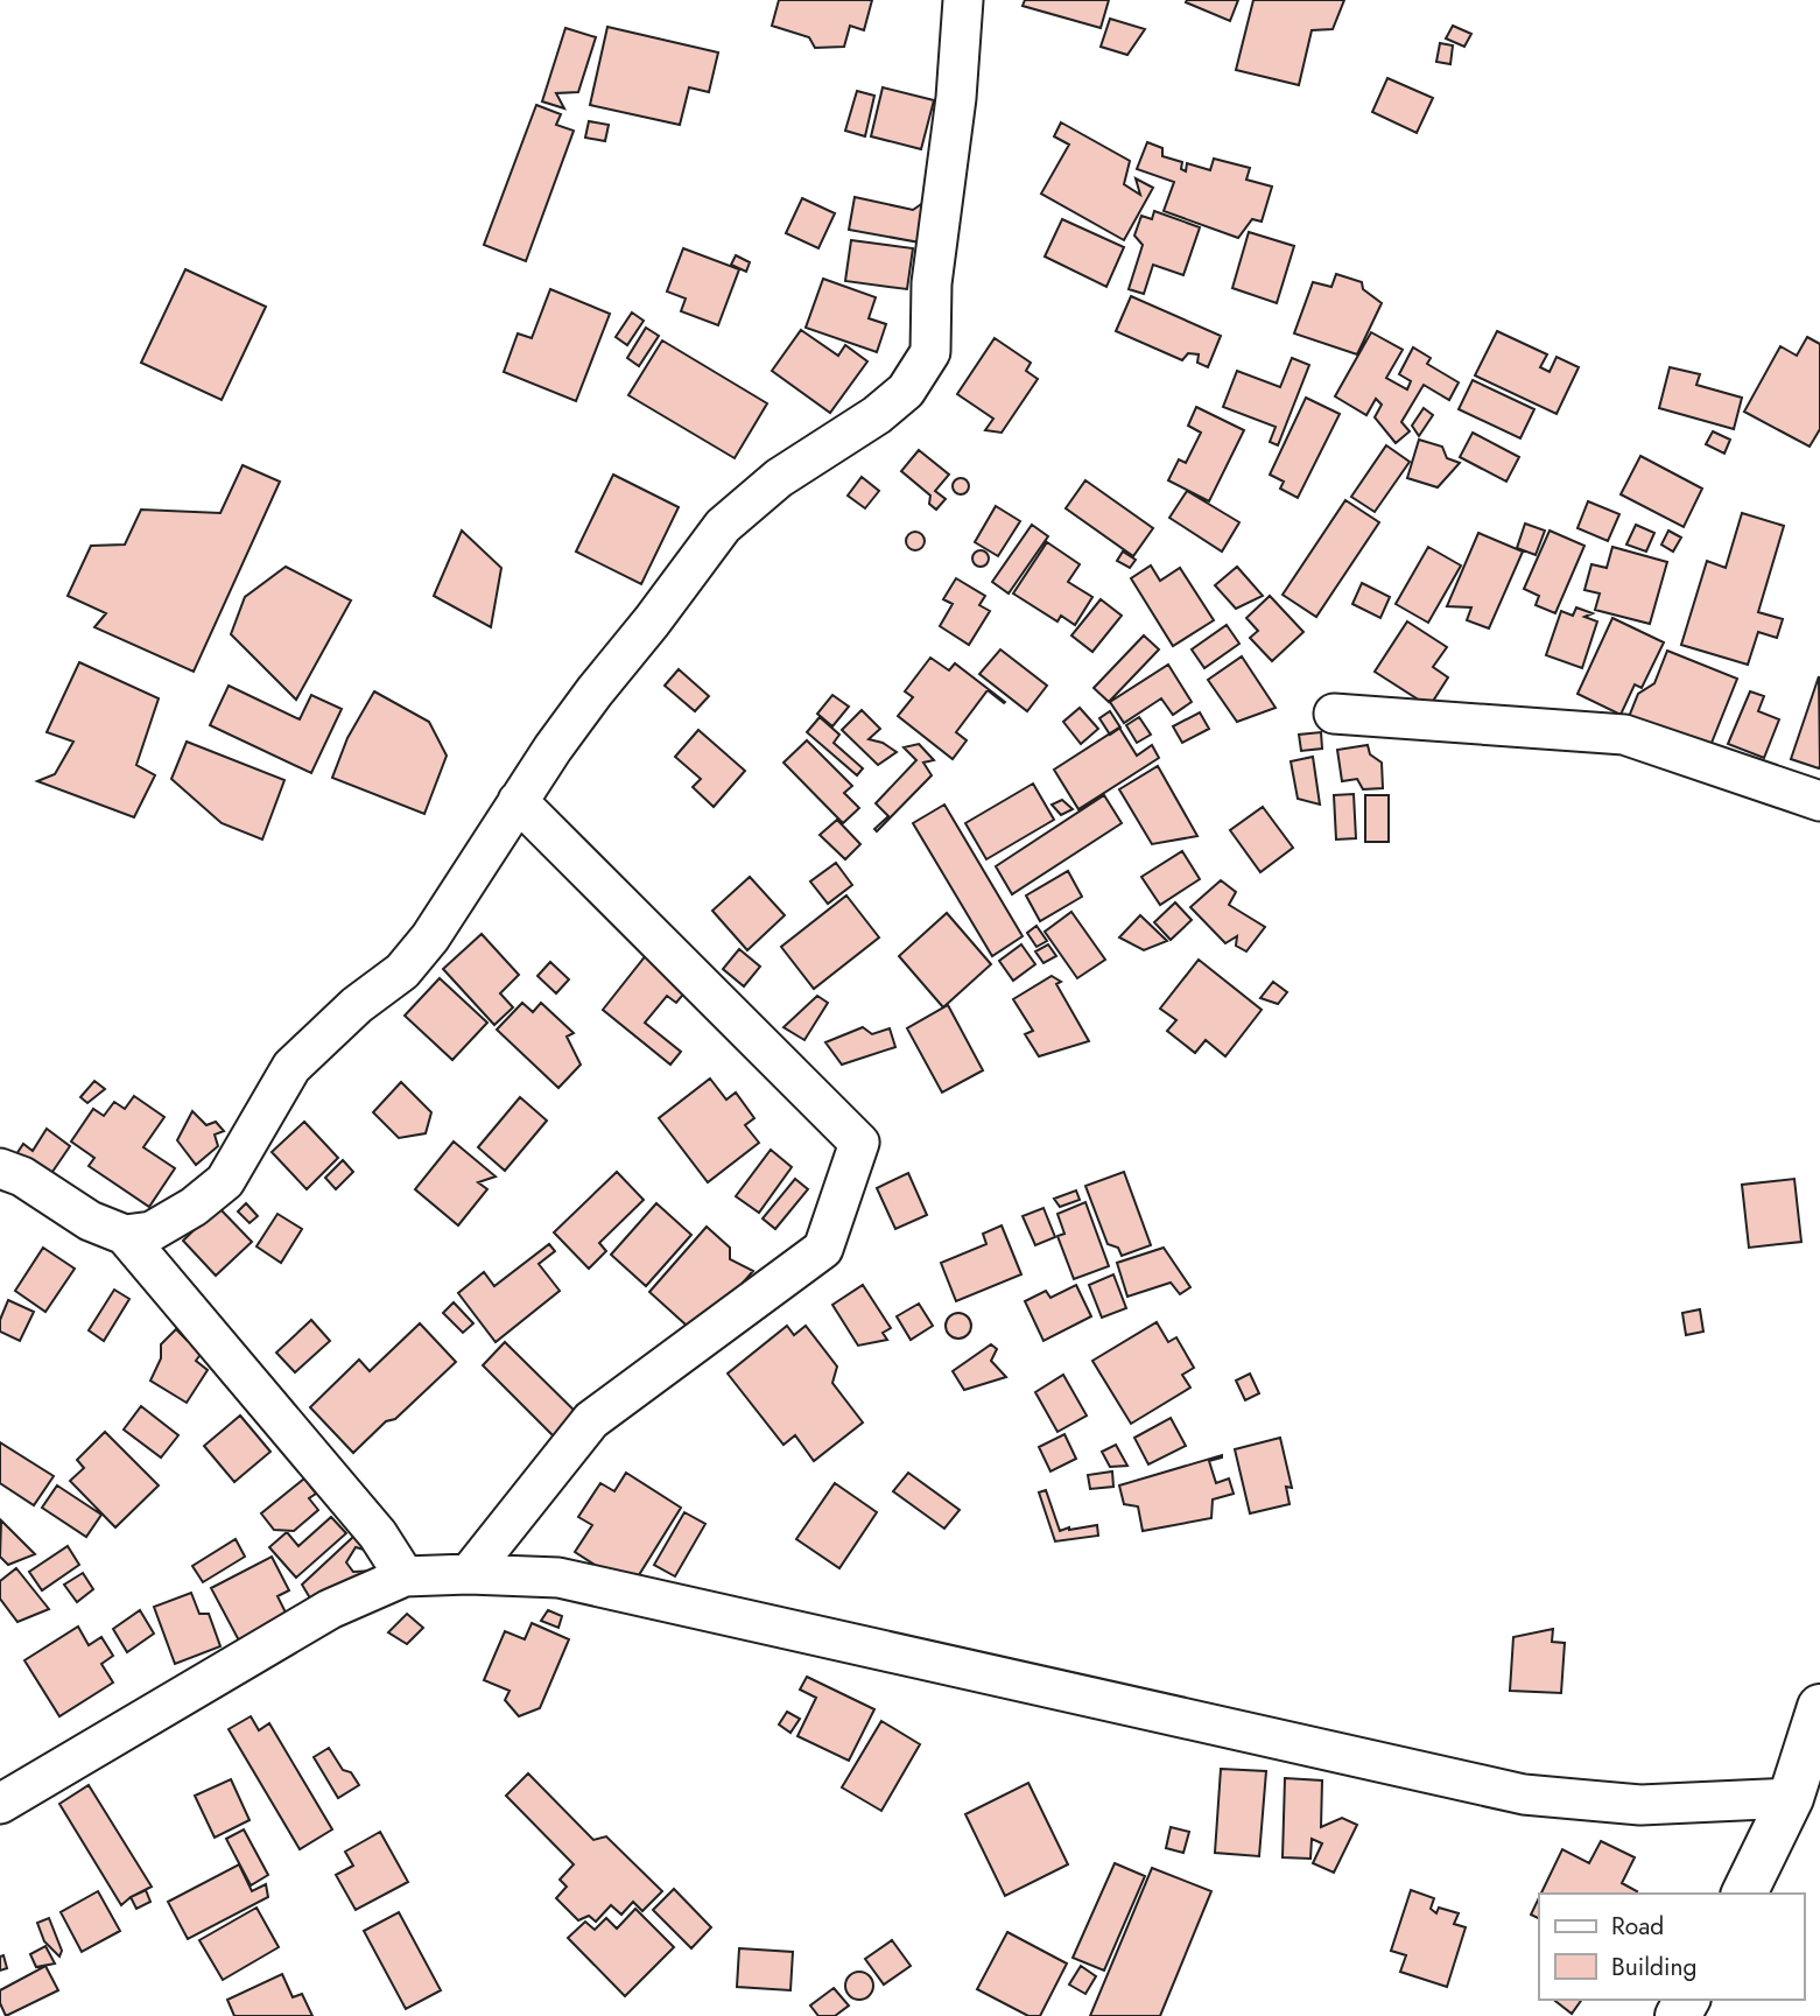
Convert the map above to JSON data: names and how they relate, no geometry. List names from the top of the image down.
{
  "legend": ["Road", "Building"]
}
